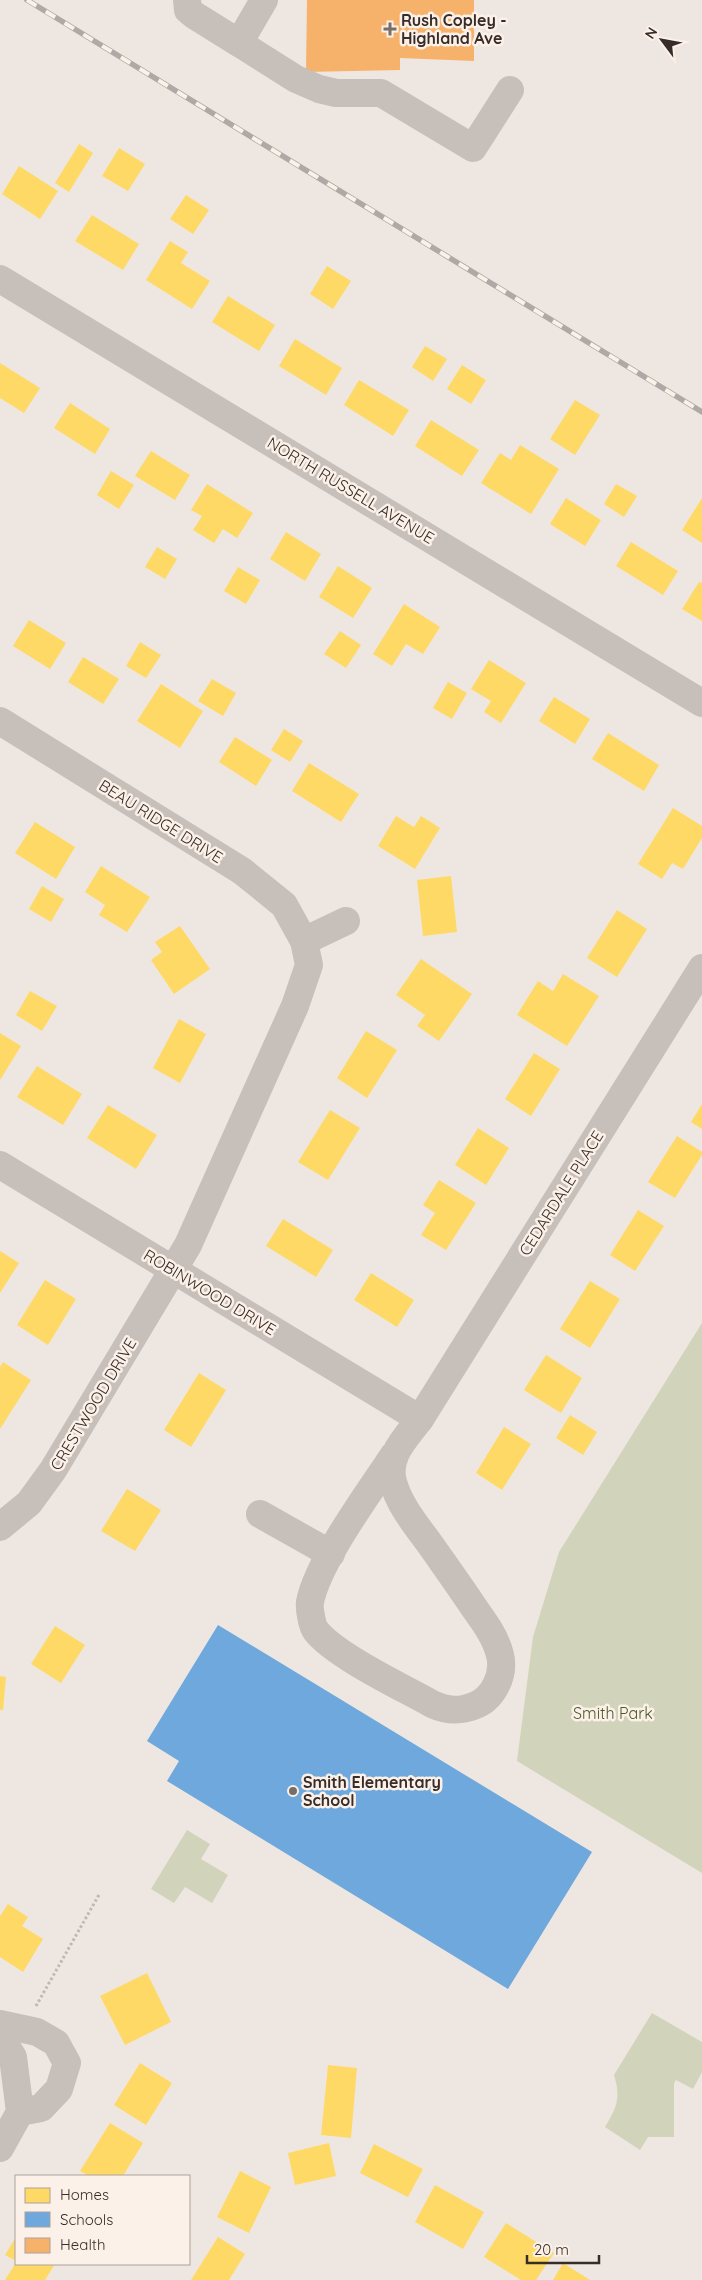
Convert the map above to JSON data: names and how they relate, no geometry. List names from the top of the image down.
{
  "streets": {
    "street": [
      "NORTH RUSSELL AVENUE",
      "BEAU RIDGE DRIVE",
      "CEDARDALE PLACE",
      "ROBINWOOD DRIVE",
      "CRESTWOOD DRIVE"
    ]
  },
  "crossings": [
    ["BEAU RIDGE DRIVE", "ROBINWOOD DRIVE"],
    ["BEAU RIDGE DRIVE", "CRESTWOOD DRIVE"],
    ["CEDARDALE PLACE", "ROBINWOOD DRIVE"],
    ["ROBINWOOD DRIVE", "CRESTWOOD DRIVE"]
  ],
  "parks": ["Smith Park"],
  "places": {
    "health": ["Rush Copley - Highland Ave"],
    "other": ["Smith Elementary School"]
  },
  "legend": ["Homes", "Schools", "Health"],
  "scale_bar": "20 m",
  "north": "top left"
}
